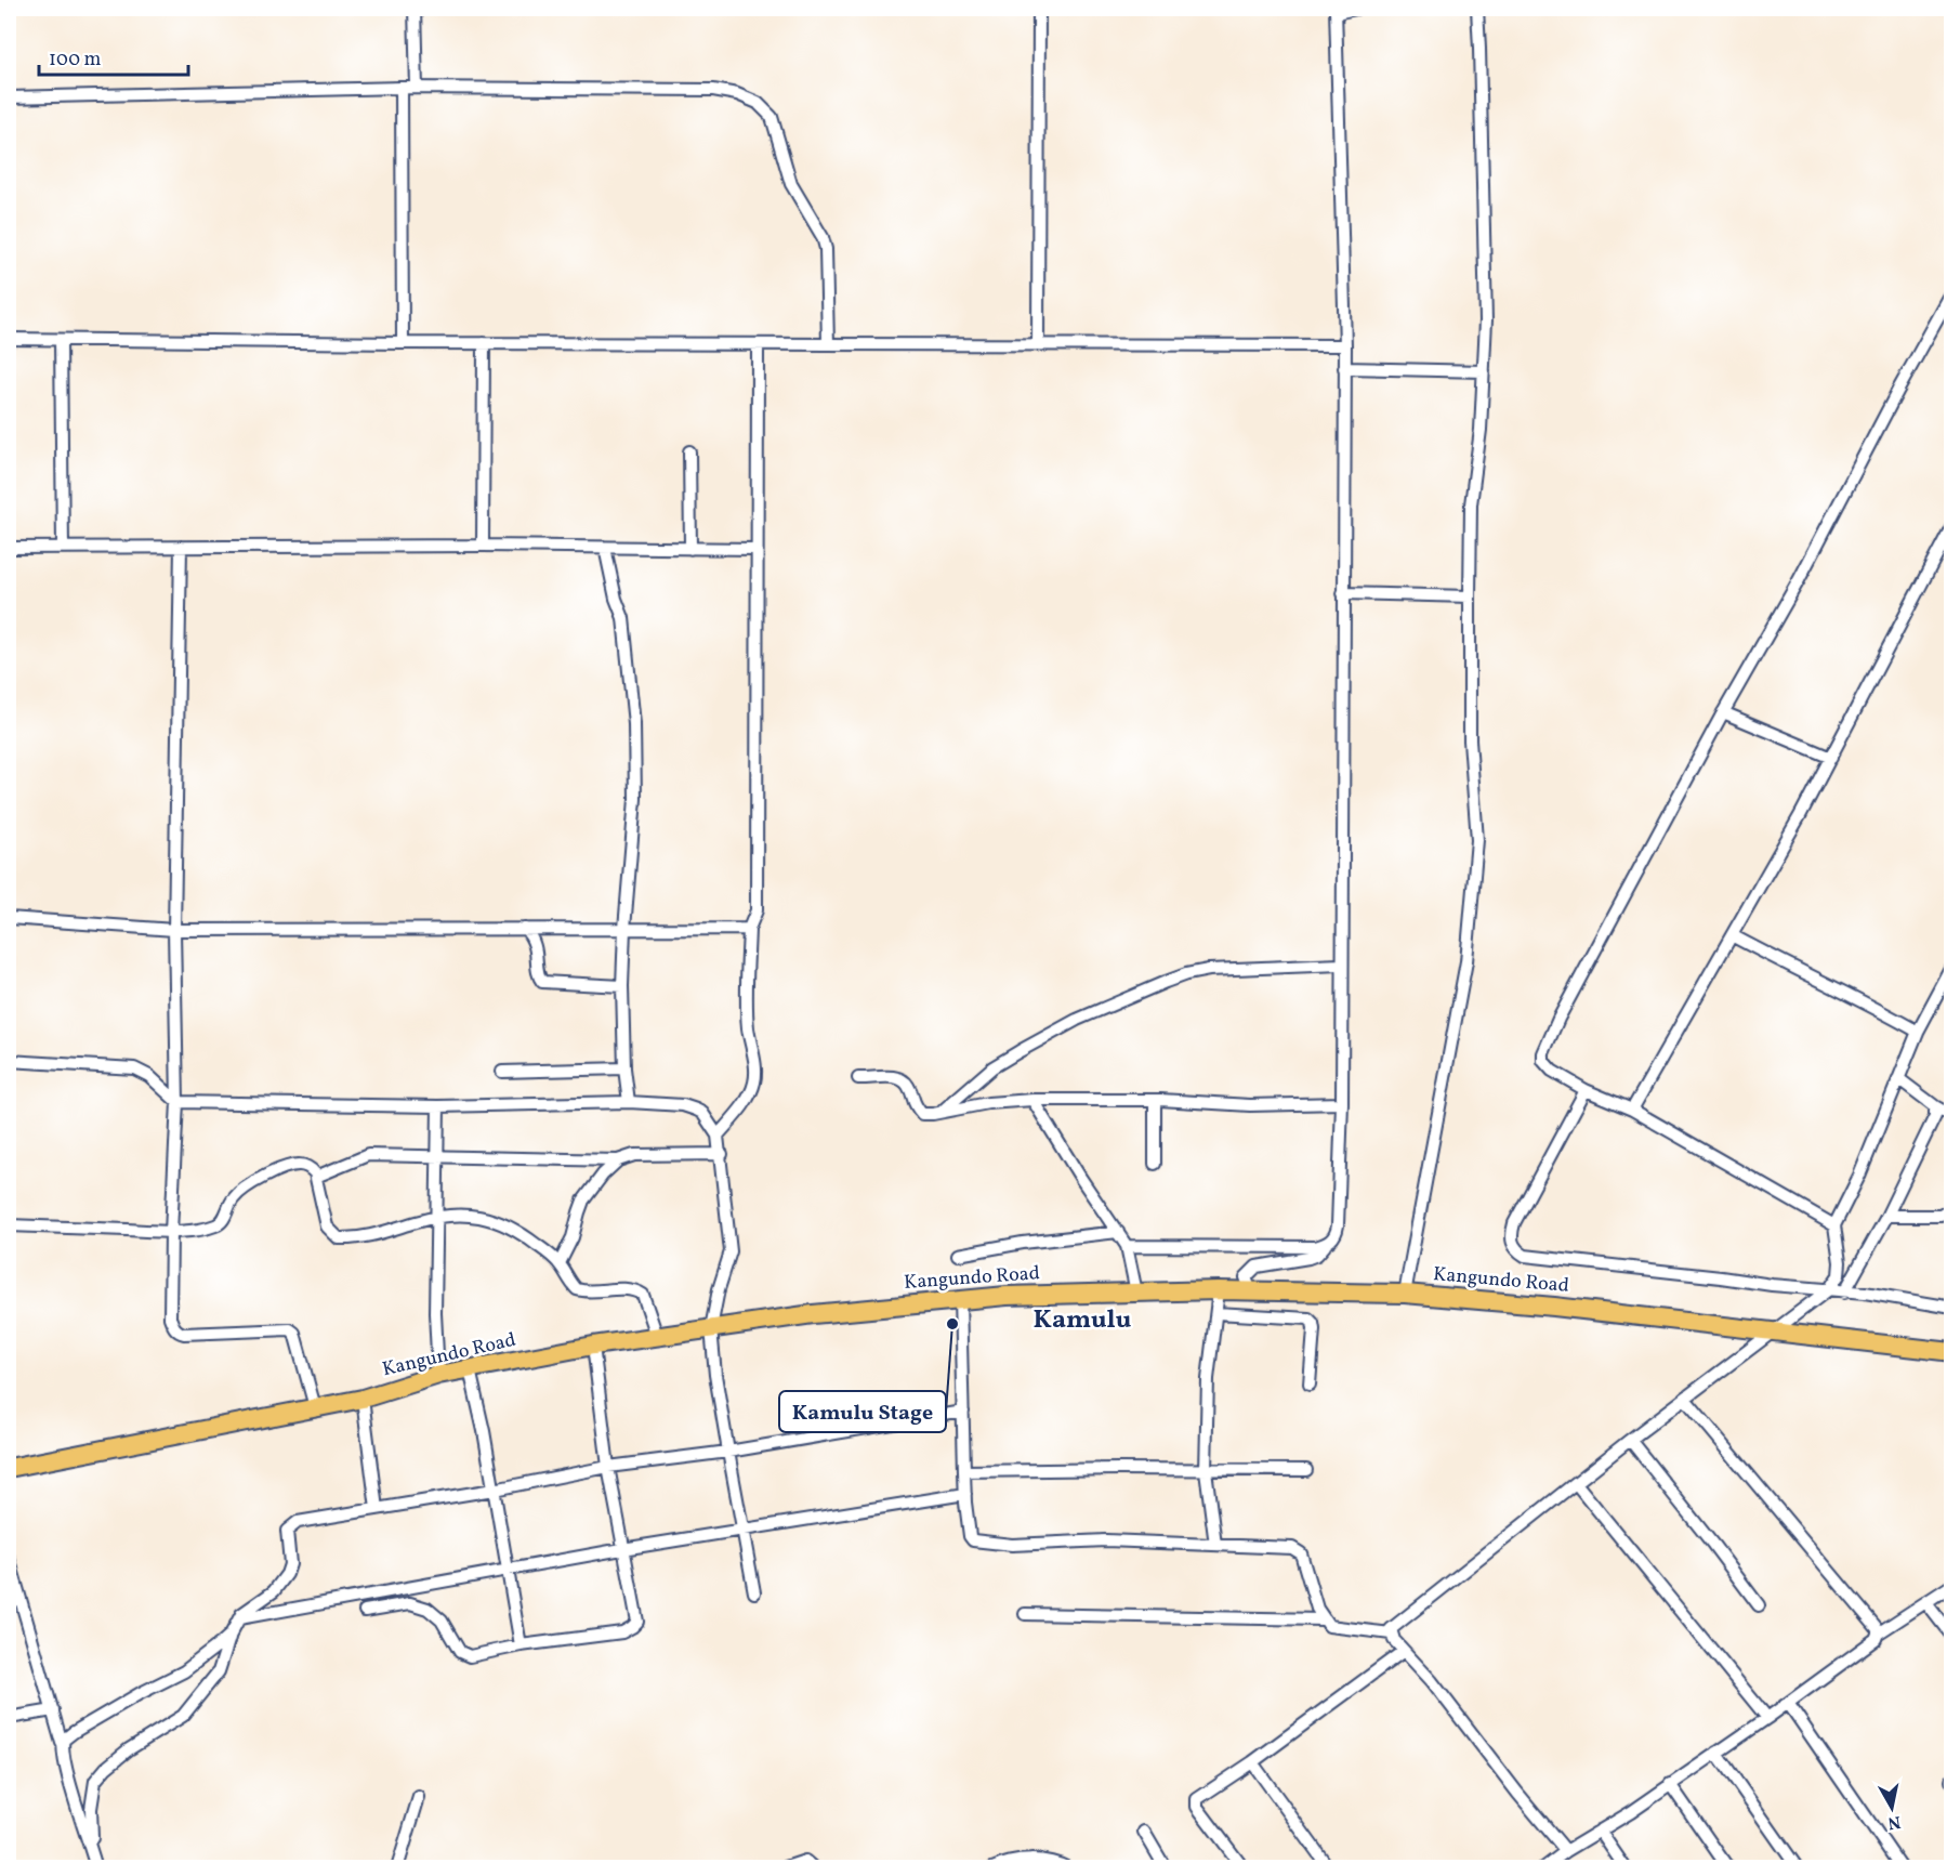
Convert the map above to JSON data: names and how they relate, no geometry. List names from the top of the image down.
{
  "streets": {
    "highway": ["Kangundo Road"]
  },
  "districts": ["Kamulu"],
  "places": ["Kamulu Stage"],
  "scale_bar": "100 m",
  "north": "bottom"
}
